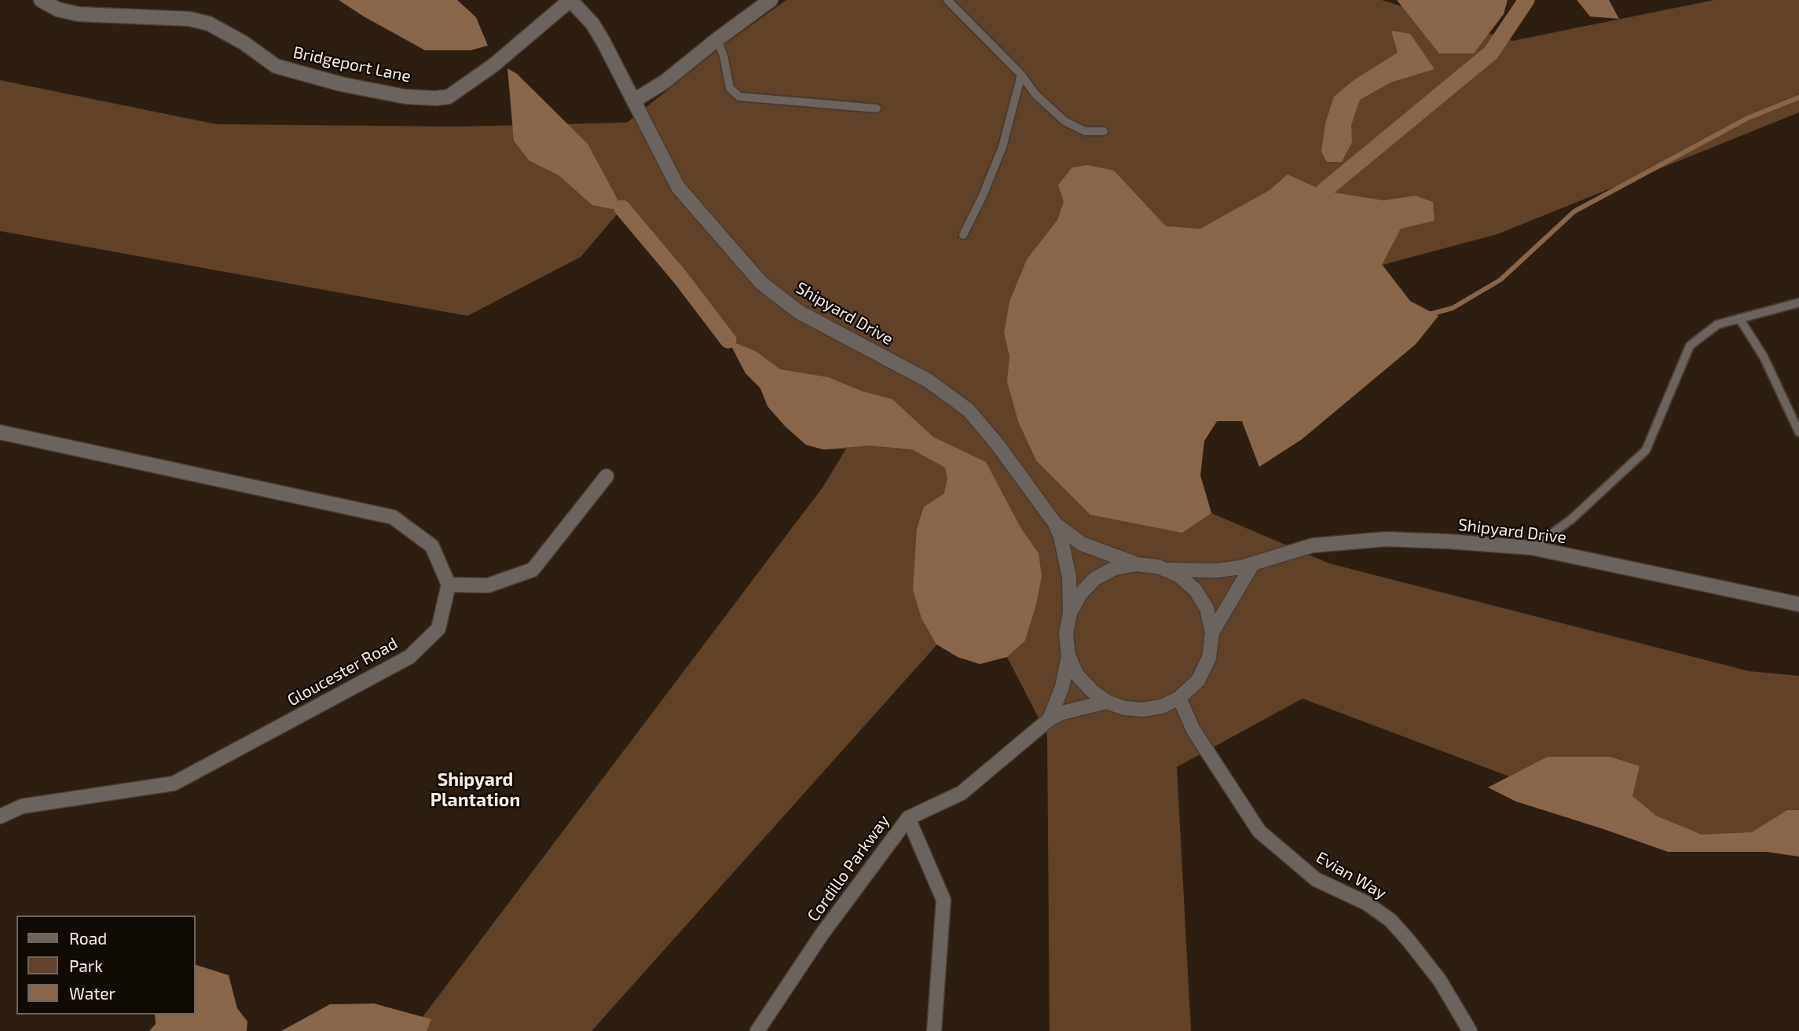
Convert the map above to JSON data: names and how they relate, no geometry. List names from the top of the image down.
{
  "streets": {
    "street": [
      "Bridgeport Lane",
      "Shipyard Drive",
      "Gloucester Road",
      "Cordillo Parkway",
      "Evian Way"
    ]
  },
  "crossings": [
    ["Bridgeport Lane", "Shipyard Drive"],
    ["Shipyard Drive", "Cordillo Parkway"],
    ["Shipyard Drive", "Evian Way"],
    ["Cordillo Parkway", "Evian Way"]
  ],
  "districts": ["Shipyard Plantation"],
  "legend": ["Road", "Park", "Water"]
}
